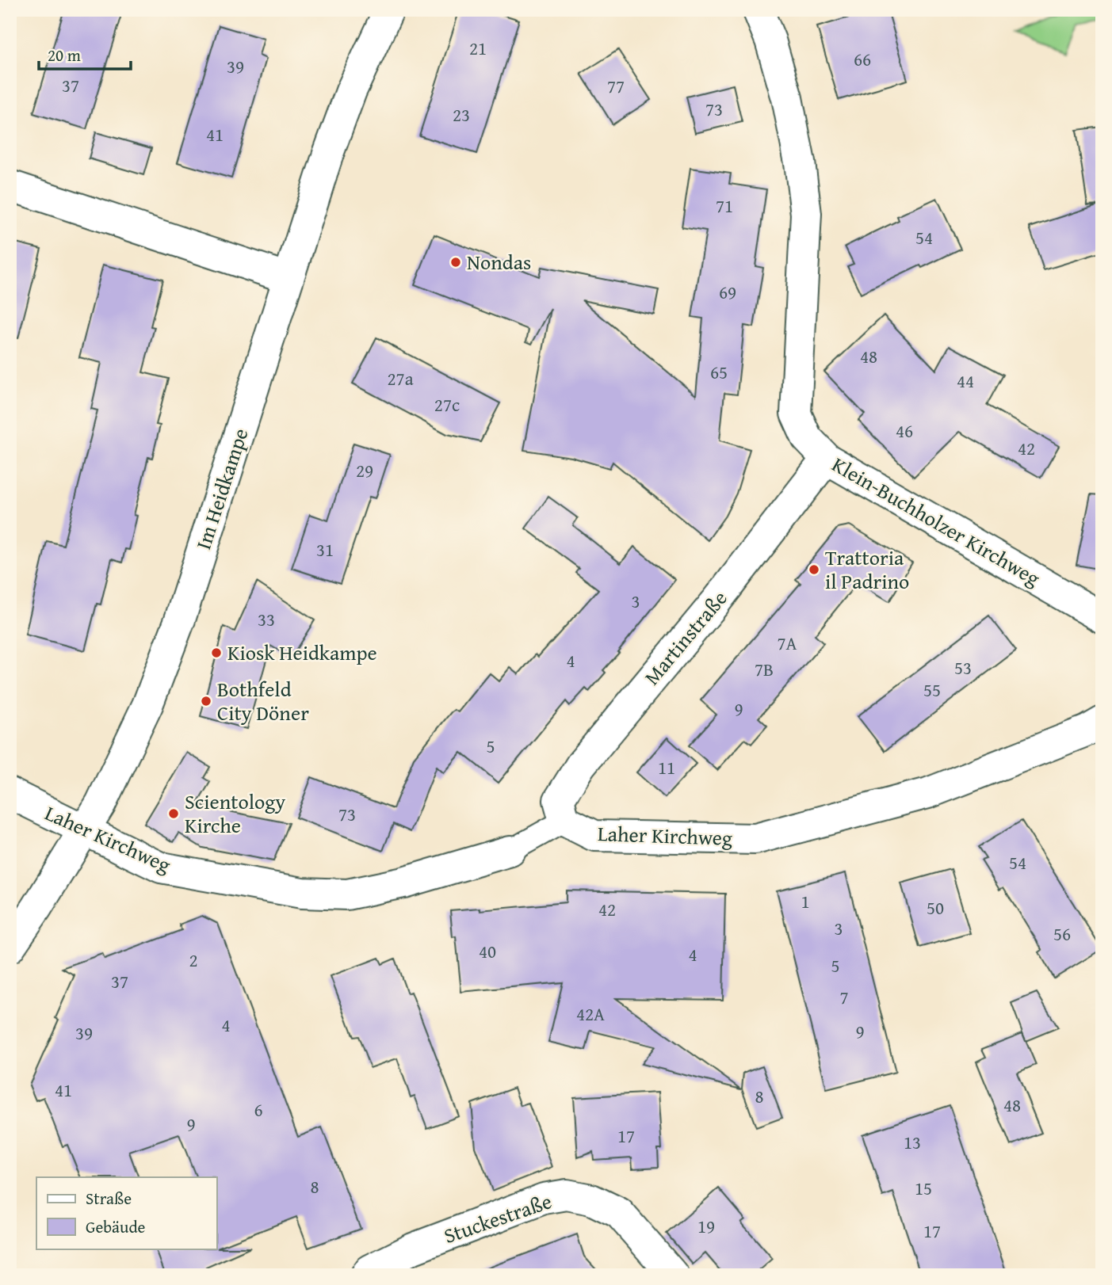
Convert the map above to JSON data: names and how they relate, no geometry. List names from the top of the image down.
{
  "streets": {
    "street": [
      "Im Heidkampe",
      "Klein-Buchholzer Kirchweg",
      "Martinstraße",
      "Laher Kirchweg",
      "Stuckestraße"
    ]
  },
  "crossings": [
    ["Im Heidkampe", "Laher Kirchweg"],
    ["Klein-Buchholzer Kirchweg", "Martinstraße"],
    ["Martinstraße", "Laher Kirchweg"]
  ],
  "places": [
    "Nondas",
    "Trattoria il Padrino",
    "Kiosk Heidkampe",
    "Bothfeld City Döner",
    "Scientology Kirche"
  ],
  "house_numbers": [
    "21",
    "66",
    "39",
    "37",
    "77",
    "73",
    "23",
    "41",
    "71",
    "54",
    "69",
    "48",
    "65",
    "27a",
    "44",
    "27c",
    "46",
    "42",
    "29",
    "31",
    "3",
    "33",
    "7A",
    "4",
    "53",
    "7B",
    "55",
    "9",
    "5",
    "11",
    "73",
    "54",
    "1",
    "50",
    "42",
    "3",
    "56",
    "40",
    "4",
    "2",
    "5",
    "37",
    "7",
    "42A",
    "4",
    "9",
    "39",
    "41",
    "8",
    "48",
    "6",
    "9",
    "17",
    "13",
    "8",
    "15",
    "19",
    "17"
  ],
  "legend": ["Straße", "Gebäude"],
  "scale_bar": "20 m"
}
